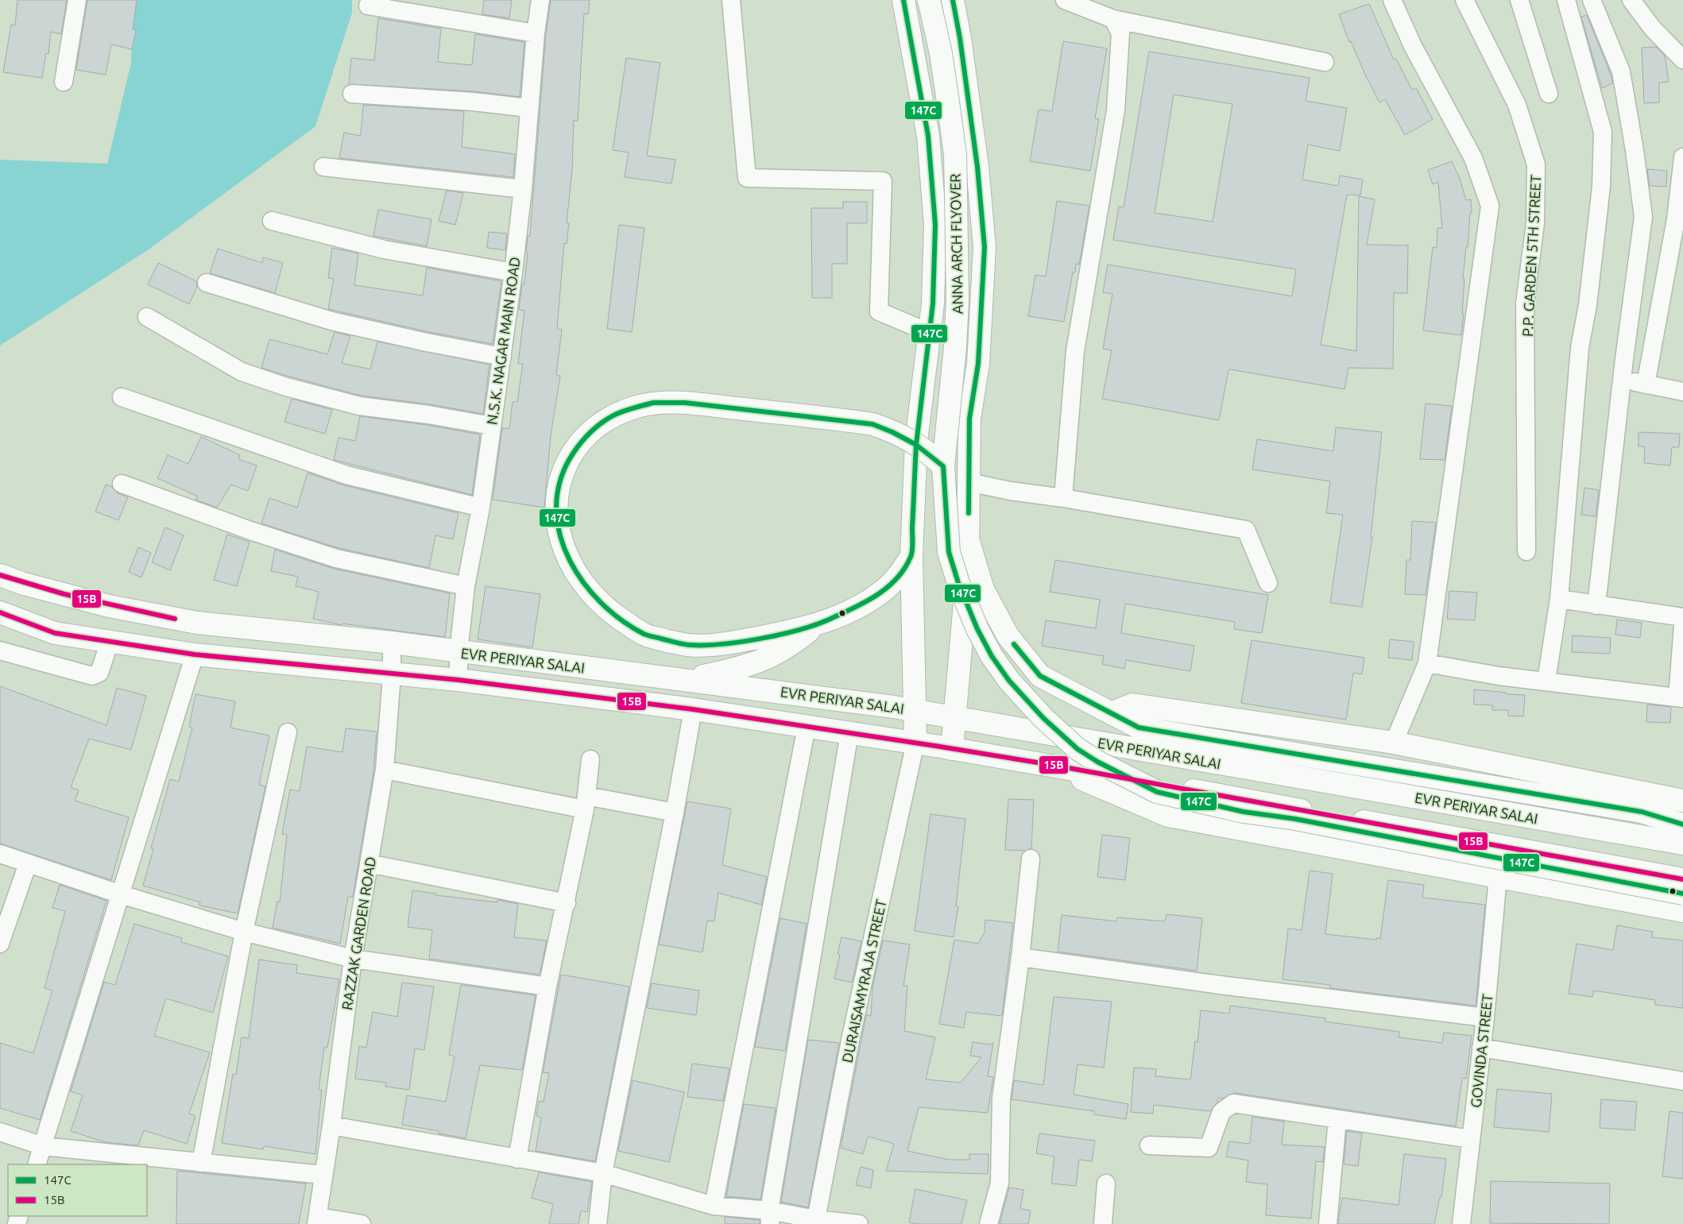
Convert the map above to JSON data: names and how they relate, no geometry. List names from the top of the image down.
{
  "streets": {
    "main road": ["ANNA ARCH FLYOVER", "EVR PERIYAR SALAI"],
    "street": [
      "P.P. GARDEN 5TH STREET",
      "N.S.K. NAGAR MAIN ROAD",
      "RAZZAK GARDEN ROAD",
      "DURAISAMYRAJA STREET",
      "GOVINDA STREET"
    ]
  },
  "crossings": [
    ["N.S.K. NAGAR MAIN ROAD", "EVR PERIYAR SALAI"],
    ["EVR PERIYAR SALAI", "RAZZAK GARDEN ROAD"],
    ["EVR PERIYAR SALAI", "DURAISAMYRAJA STREET"]
  ],
  "lines": ["transit line 147C", "transit line 15B"],
  "legend": ["147C", "15B"]
}
